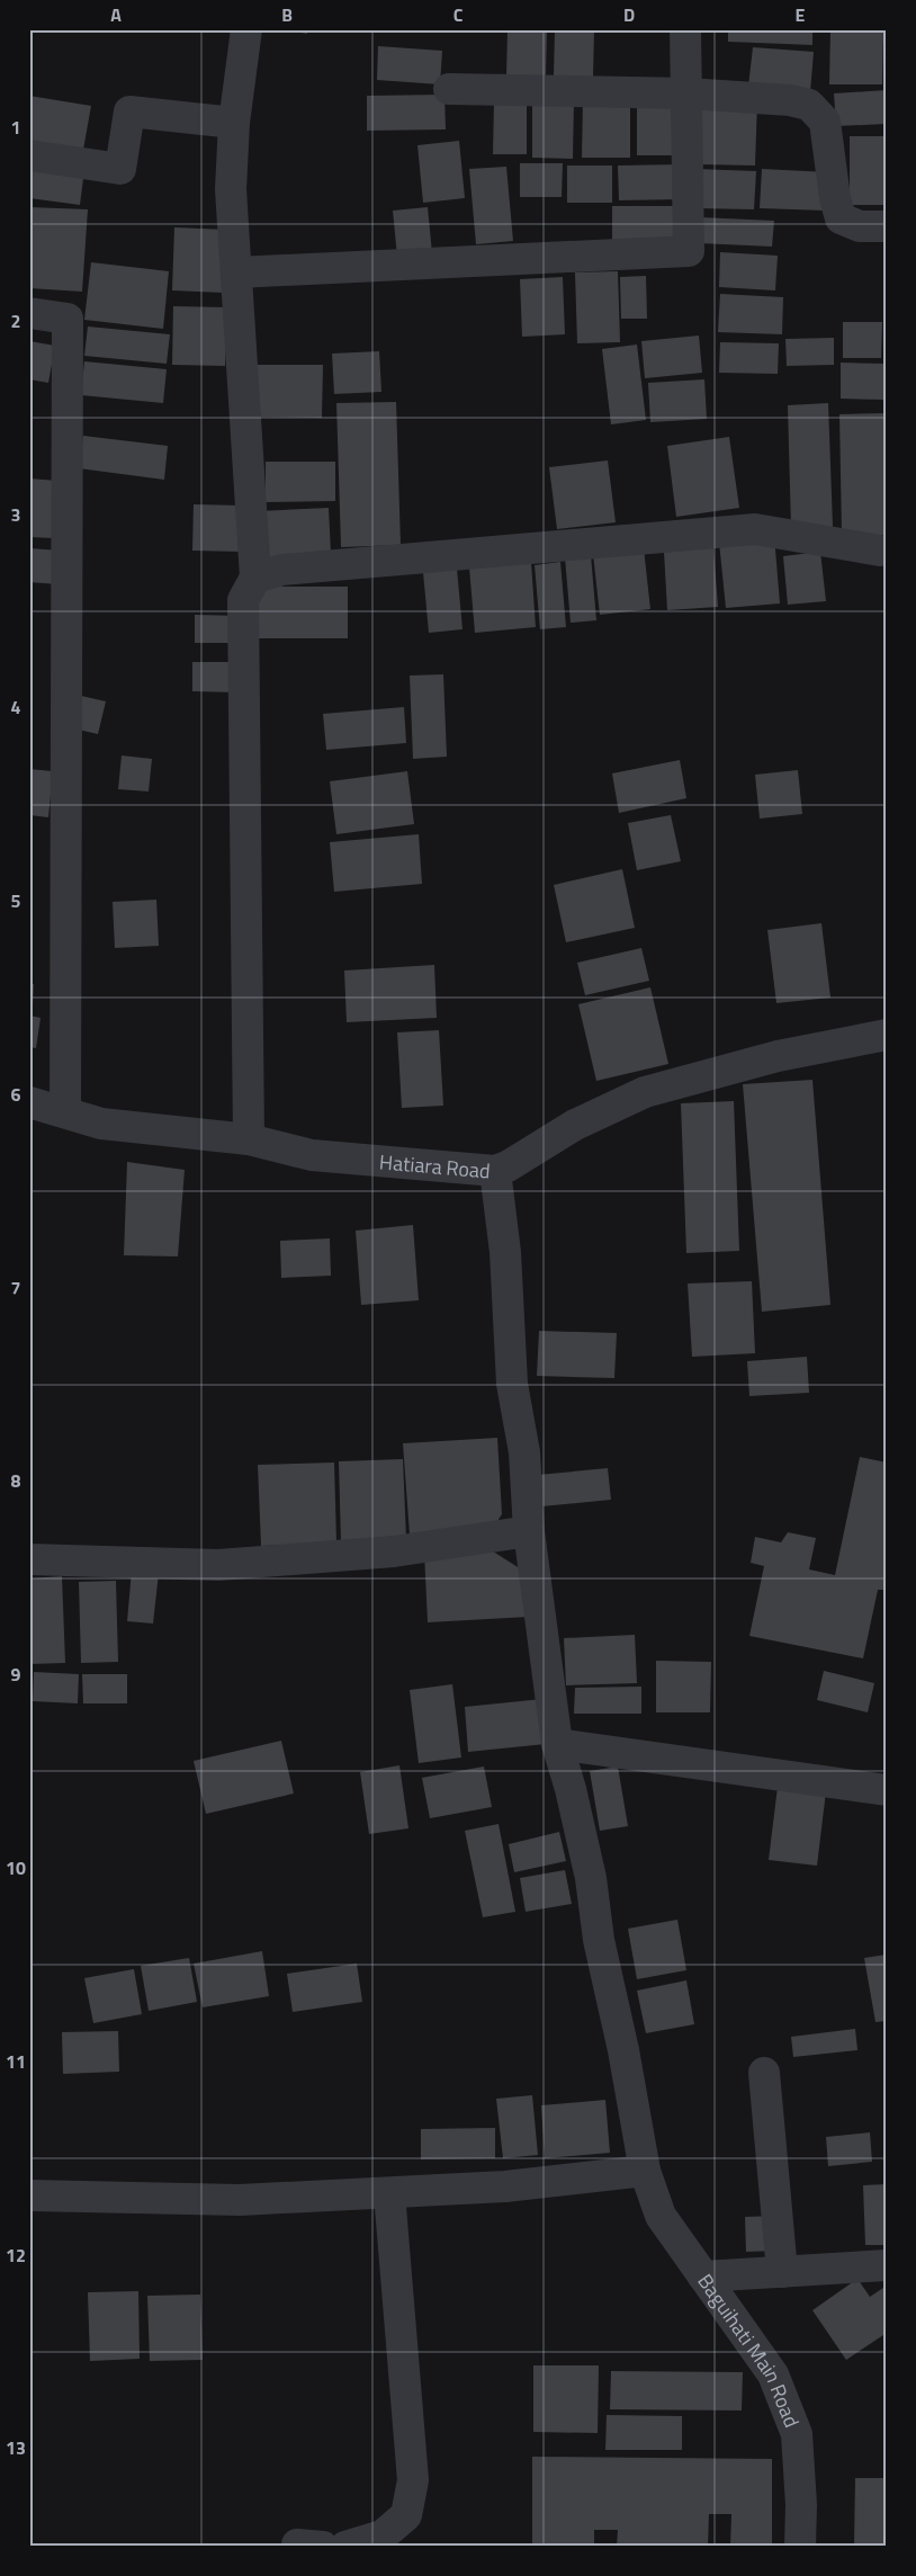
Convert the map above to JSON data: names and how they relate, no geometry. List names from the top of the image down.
{
  "streets": {
    "street": ["Hatiara Road", "Baguihati Main Road"]
  },
  "crossings": [
    ["Hatiara Road", "Baguihati Main Road"]
  ],
  "grid": {
    "columns": [
      "A",
      "B",
      "C",
      "D",
      "E"
    ],
    "rows": [
      "1",
      "2",
      "3",
      "4",
      "5",
      "6",
      "7",
      "8",
      "9",
      "10",
      "11",
      "12",
      "13"
    ]
  }
}
